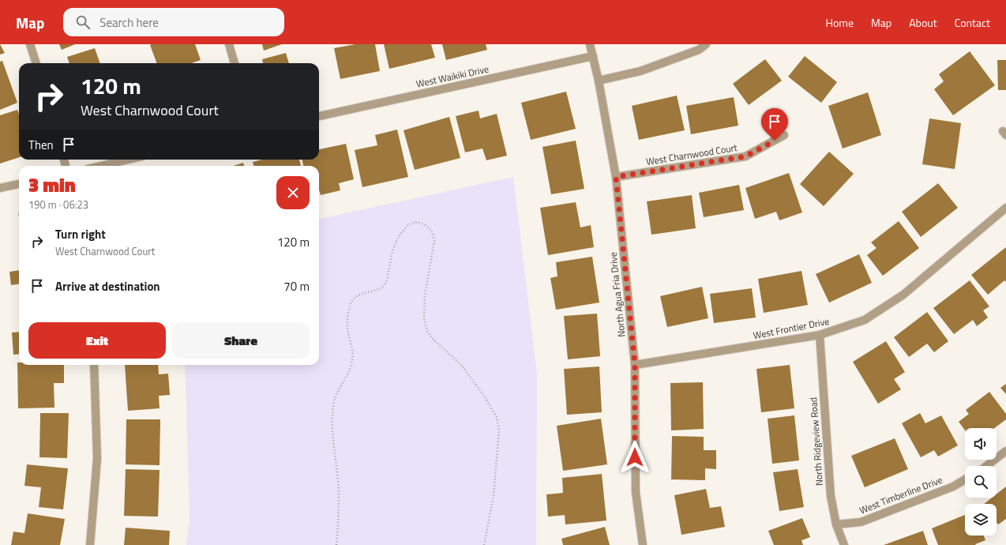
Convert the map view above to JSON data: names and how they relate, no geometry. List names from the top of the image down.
{
  "streets": {
    "street": [
      "West Waikiki Drive",
      "West Charnwood Court",
      "North Agua Fria Drive",
      "West Frontier Drive",
      "North Ridgeview Road",
      "West Timberline Drive"
    ]
  },
  "crossings": [
    ["West Waikiki Drive", "North Agua Fria Drive"],
    ["West Charnwood Court", "North Agua Fria Drive"],
    ["North Agua Fria Drive", "West Frontier Drive"],
    ["West Frontier Drive", "North Ridgeview Road"],
    ["North Ridgeview Road", "West Timberline Drive"]
  ],
  "page": {
    "header": "Map",
    "search": "Search here",
    "nav": [
      "Home",
      "Map",
      "About",
      "Contact"
    ],
    "turn": ["120 m", "West Charnwood Court"],
    "then": "Then",
    "heading": ["3 min", "190 m · 06:23"],
    "list": [
      {
        "name": "Turn right",
        "note": "West Charnwood Court",
        "value": "120 m"
      },
      {
        "name": "Arrive at destination",
        "value": "70 m"
      }
    ],
    "buttons": ["Exit", "Share"]
  }
}
